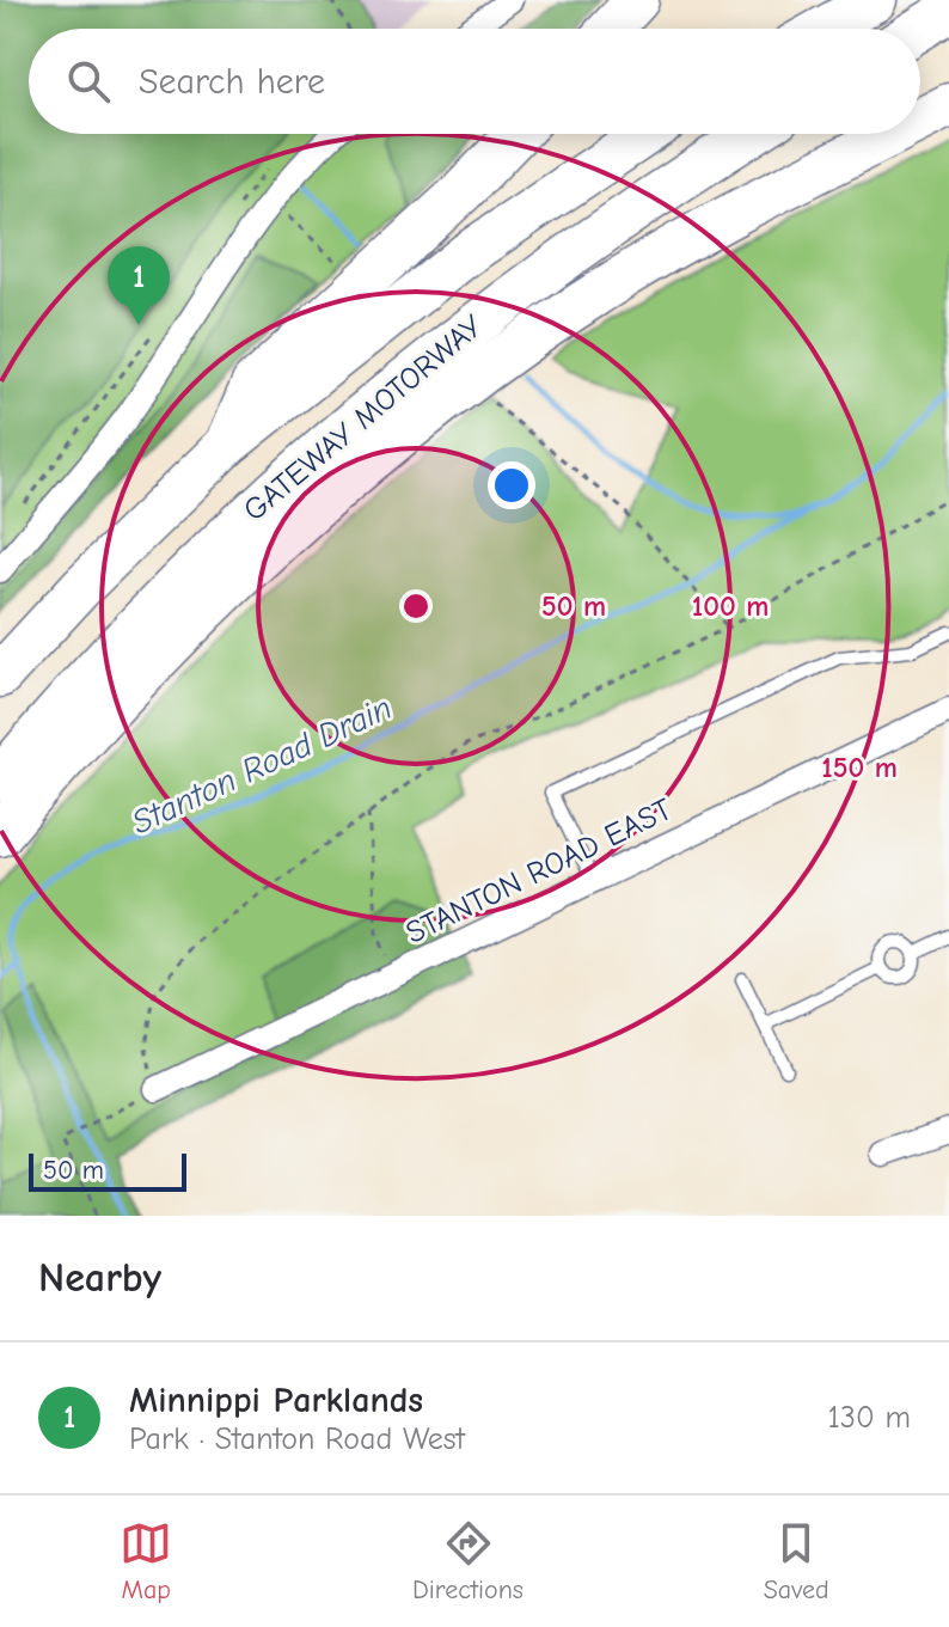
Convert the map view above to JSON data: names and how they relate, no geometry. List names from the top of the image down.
{
  "streets": {
    "highway": ["GATEWAY MOTORWAY"],
    "street": ["STANTON ROAD EAST"]
  },
  "water": ["Stanton Road Drain"],
  "scale_bar": "50 m",
  "page": {
    "search": "Search here",
    "pins": "1",
    "scale": "50 m",
    "heading": "Nearby",
    "list": [
      {
        "mark": "1",
        "name": "Minnippi Parklands",
        "note": "Park · Stanton Road West",
        "value": "130 m"
      }
    ],
    "nav": ["Map", "Directions", "Saved"]
  },
  "rings": ["50 m", "100 m", "150 m"]
}
